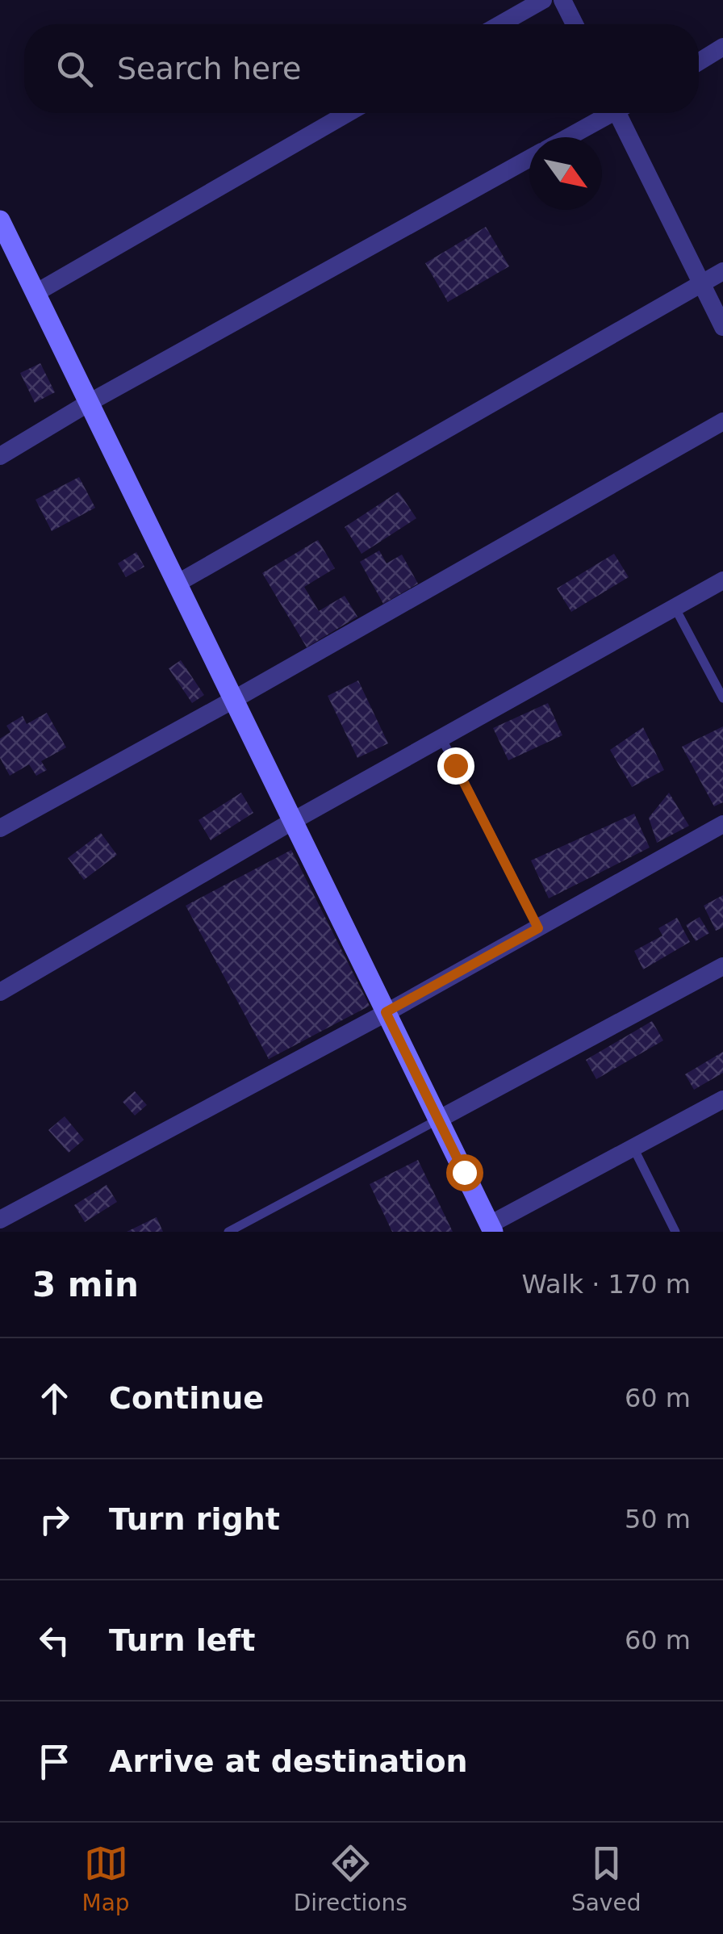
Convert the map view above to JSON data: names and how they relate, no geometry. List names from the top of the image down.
{
  "north": "bottom right",
  "page": {
    "search": "Search here",
    "heading": ["3 min", "Walk · 170 m"],
    "list": [
      ["Continue", "60 m"],
      ["Turn right", "50 m"],
      ["Turn left", "60 m"],
      "Arrive at destination"
    ],
    "nav": ["Map", "Directions", "Saved"]
  }
}
